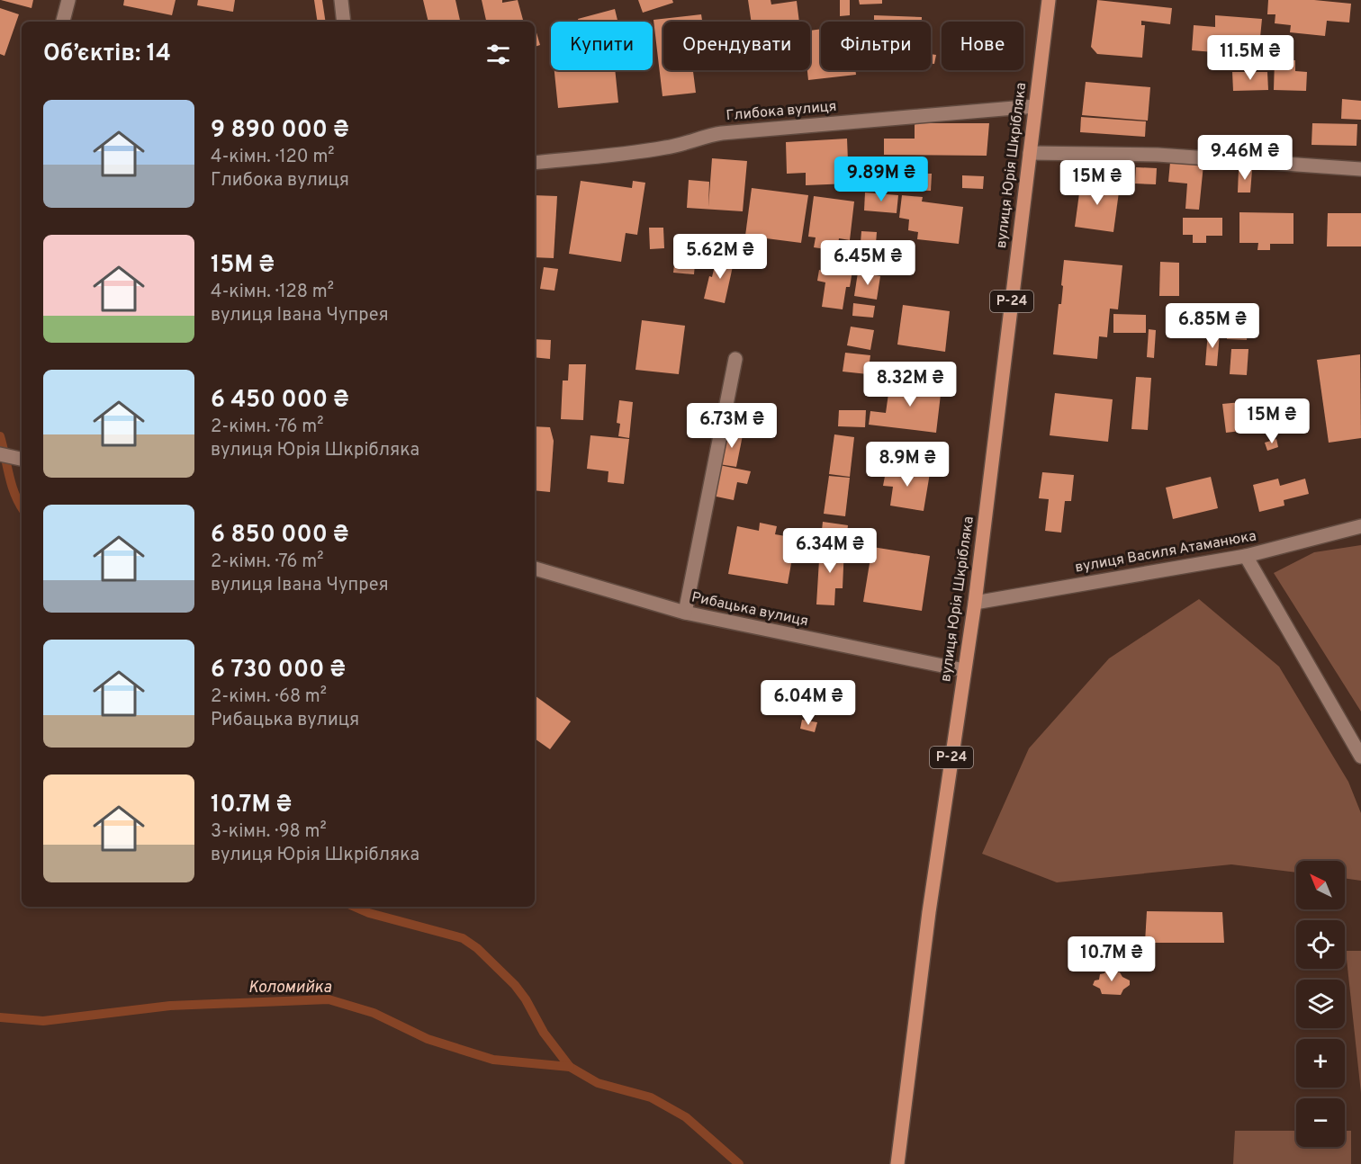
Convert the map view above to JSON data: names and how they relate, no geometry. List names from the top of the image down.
{
  "streets": {
    "main road": ["вулиця Юрія Шкрібляка", "Р-24"],
    "street": ["Глибока вулиця", "вулиця Василя Атаманюка", "Рибацька вулиця"]
  },
  "crossings": [
    ["Глибока вулиця", "вулиця Юрія Шкрібляка"],
    ["вулиця Юрія Шкрібляка", "вулиця Василя Атаманюка"],
    ["вулиця Юрія Шкрібляка", "Рибацька вулиця"]
  ],
  "water": ["Коломийка"],
  "north": "top left",
  "page": {
    "chip": [
      "Купити",
      "Орендувати",
      "Фільтри",
      "Нове"
    ],
    "heading": "Об’єктів: 14",
    "price": [
      "11.5M ₴",
      "9.46M ₴",
      "9.89M ₴",
      "15M ₴",
      "5.62M ₴",
      "6.45M ₴",
      "6.85M ₴",
      "8.32M ₴",
      "15M ₴",
      "6.73M ₴",
      "8.9M ₴",
      "6.34M ₴",
      "6.04M ₴",
      "10.7M ₴"
    ],
    "list": [
      {
        "name": "9 890 000 ₴",
        "note": "4-кімн. · 120 m² · Глибока вулиця"
      },
      {
        "name": "15M ₴",
        "note": "4-кімн. · 128 m² · вулиця Івана Чупрея"
      },
      {
        "name": "6 450 000 ₴",
        "note": "2-кімн. · 76 m² · вулиця Юрія Шкрібляка"
      },
      {
        "name": "6 850 000 ₴",
        "note": "2-кімн. · 76 m² · вулиця Івана Чупрея"
      },
      {
        "name": "6 730 000 ₴",
        "note": "2-кімн. · 68 m² · Рибацька вулиця"
      },
      {
        "name": "10.7M ₴",
        "note": "3-кімн. · 98 m² · вулиця Юрія Шкрібляка"
      }
    ],
    "map_buttons": ["+", "−"]
  }
}
